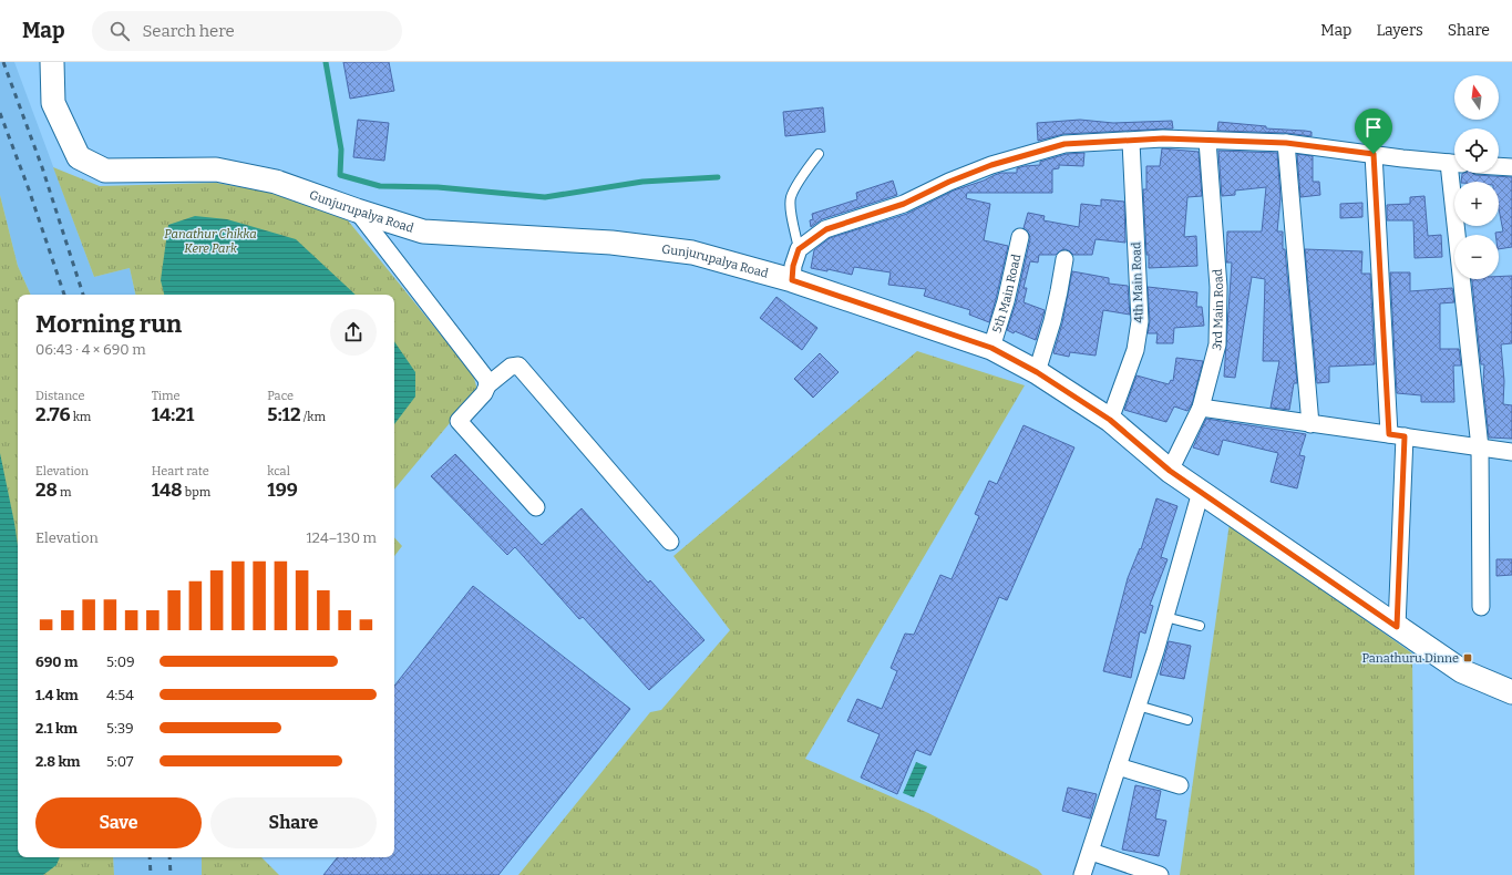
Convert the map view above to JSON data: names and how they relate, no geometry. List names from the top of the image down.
{
  "streets": {
    "street": [
      "Gunjurupalya Road",
      "4th Main Road",
      "5th Main Road",
      "3rd Main Road"
    ]
  },
  "crossings": [
    ["Gunjurupalya Road", "4th Main Road"],
    ["Gunjurupalya Road", "5th Main Road"],
    ["Gunjurupalya Road", "3rd Main Road"]
  ],
  "parks": ["Panathur Chikka Kere Park"],
  "places": {
    "transit": ["Panathuru Dinne"]
  },
  "north": "top",
  "page": {
    "header": "Map",
    "search": "Search here",
    "nav": ["Map", "Layers", "Share"],
    "map_buttons": ["+", "−"],
    "heading": ["Morning run", "06:43 · 4 × 690 m"],
    "stats": [
      ["Distance", "2.76 km"],
      ["Time", "14:21"],
      ["Pace", "5:12 /km"],
      ["Elevation", "28 m"],
      ["Heart rate", "148 bpm"],
      ["kcal", "199"]
    ],
    "chart": ["Elevation", "124–130 m"],
    "list": [
      {
        "name": "690 m",
        "note": "5:09"
      },
      {
        "name": "1.4 km",
        "note": "4:54"
      },
      {
        "name": "2.1 km",
        "note": "5:39"
      },
      {
        "name": "2.8 km",
        "note": "5:07"
      }
    ],
    "buttons": ["Save", "Share"]
  }
}
